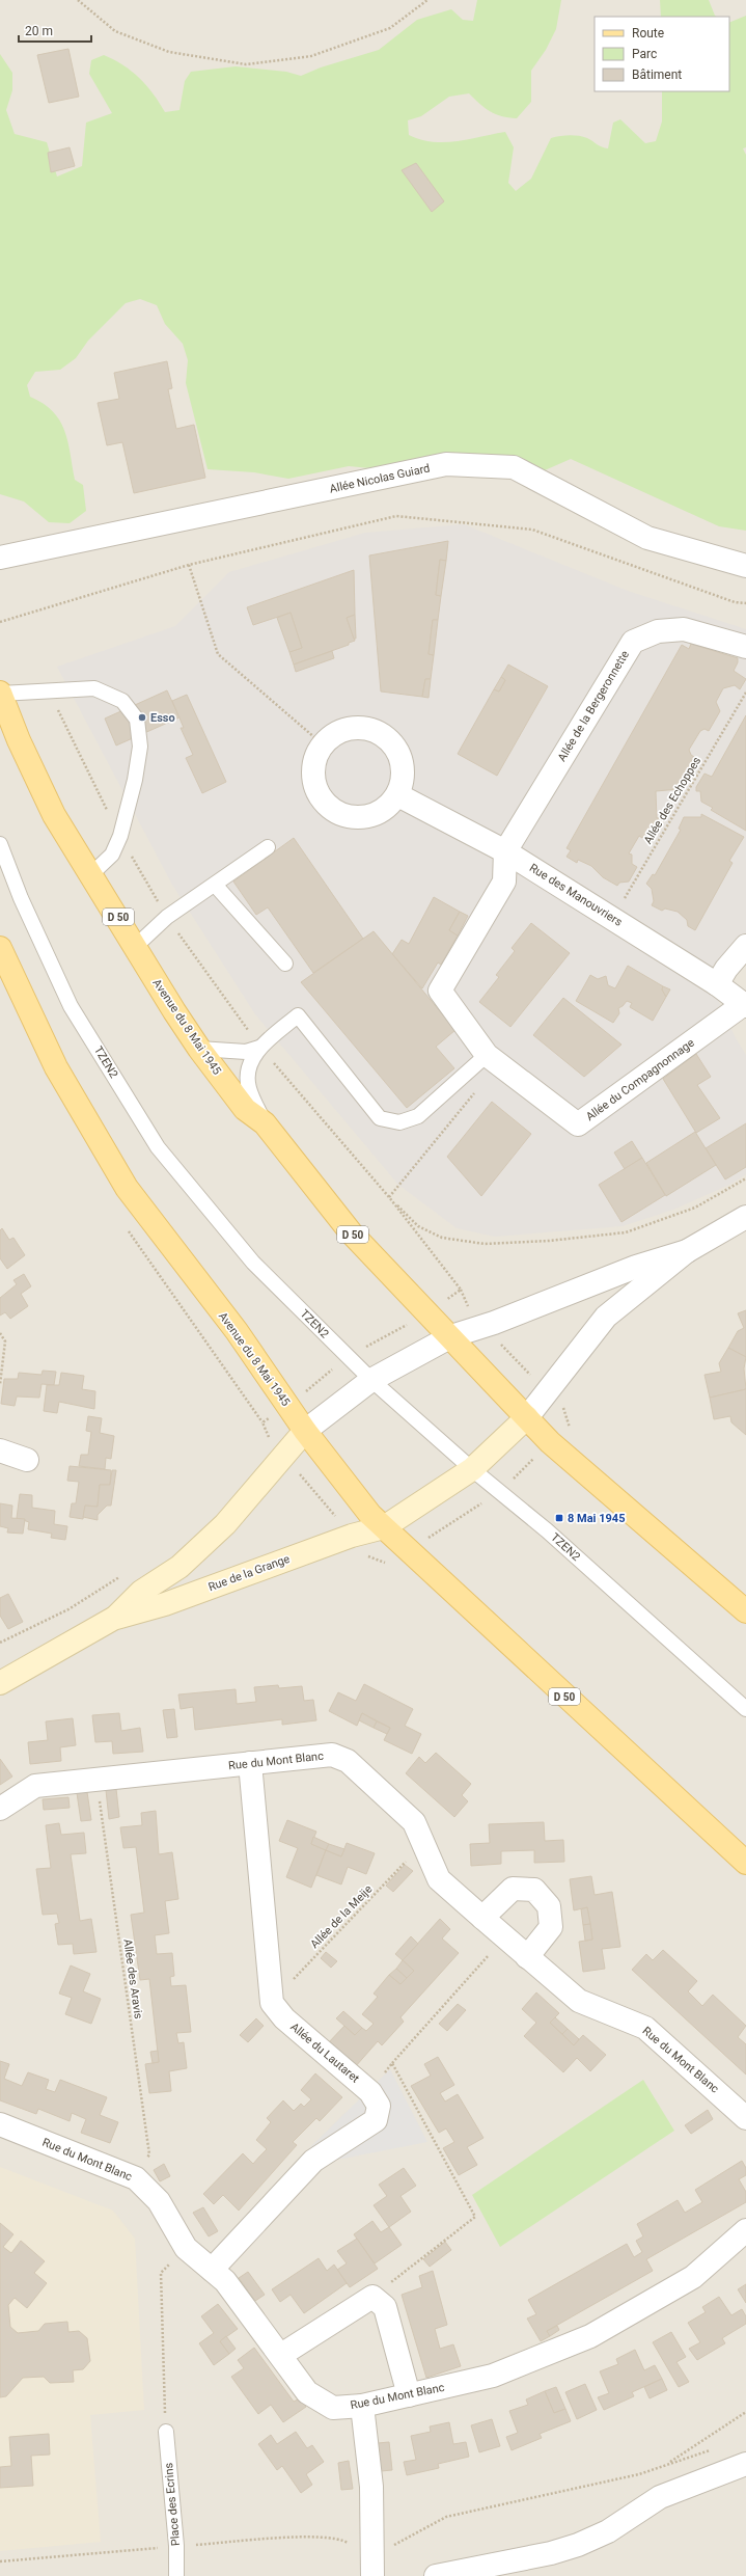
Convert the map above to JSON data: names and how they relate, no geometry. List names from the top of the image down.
{
  "streets": {
    "main road": ["D 50", "Avenue du 8 Mai 1945"],
    "street": [
      "Allée Nicolas Guiard",
      "Allée de la Bergeronnette",
      "Rue des Manouvriers",
      "Allée du Compagnonnage",
      "Rue de la Grange",
      "Rue du Mont Blanc",
      "Allée du Lautaret"
    ],
    "lane": ["TZEN2", "Place des Ecrins"],
    "path": ["Allée des Echoppes", "Allée de la Meije", "Allée des Aravis"]
  },
  "crossings": [
    ["Allée de la Bergeronnette", "Rue des Manouvriers"],
    ["Allée de la Bergeronnette", "Allée du Compagnonnage"],
    ["Allée des Echoppes", "Rue des Manouvriers"],
    ["Rue des Manouvriers", "Allée du Compagnonnage"],
    ["D 50", "Avenue du 8 Mai 1945"],
    ["D 50", "Rue de la Grange"],
    ["Avenue du 8 Mai 1945", "Rue de la Grange"],
    ["TZEN2", "Rue de la Grange"],
    ["Rue du Mont Blanc", "Allée de la Meije"],
    ["Rue du Mont Blanc", "Allée des Aravis"],
    ["Rue du Mont Blanc", "Allée du Lautaret"],
    ["Allée de la Meije", "Allée du Lautaret"]
  ],
  "places": {
    "other": ["Esso"],
    "transit": ["8 Mai 1945"]
  },
  "legend": ["Route", "Parc", "Bâtiment"],
  "scale_bar": "20 m"
}
